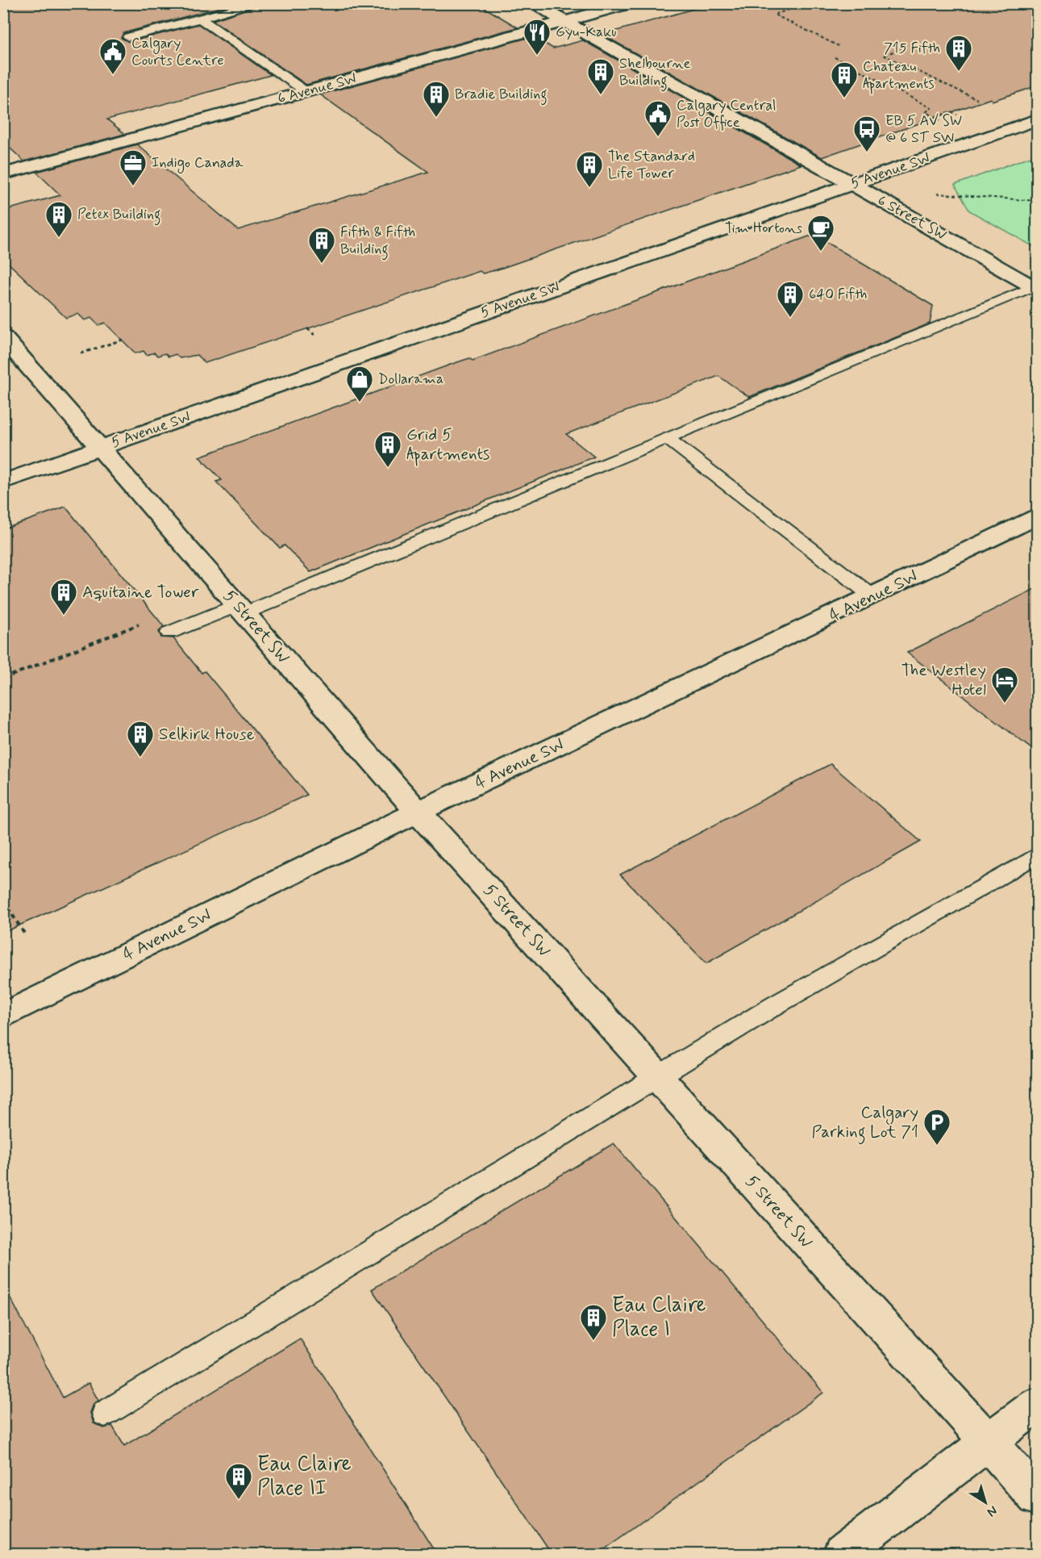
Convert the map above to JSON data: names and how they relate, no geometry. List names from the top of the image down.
{
  "streets": {
    "main road": [
      "6 Avenue SW",
      "5 Avenue SW",
      "6 Street SW",
      "4 Avenue SW",
      "5 Street SW"
    ]
  },
  "crossings": [
    ["6 Avenue SW", "6 Street SW"],
    ["5 Avenue SW", "6 Street SW"],
    ["5 Avenue SW", "5 Street SW"],
    ["4 Avenue SW", "5 Street SW"]
  ],
  "places": {
    "restaurant": ["Gyu-Kaku"],
    "building": [
      "715 Fifth",
      "Shelbourne Building",
      "Chateau Apartments",
      "Bradie Building",
      "The Standard Life Tower",
      "Petex Building",
      "Fifth & Fifth Building",
      "640 Fifth",
      "Grid 5 Apartments",
      "Aquitaine Tower",
      "Selkirk House",
      "Eau Claire Place I",
      "Eau Claire Place II"
    ],
    "public building": ["Calgary Courts Centre", "Calgary Central Post Office"],
    "bus stop": ["EB 5 AV SW @ 6 ST SW"],
    "office": ["Indigo Canada"],
    "cafe": ["Tim Hortons"],
    "shop": ["Dollarama"],
    "hotel": ["The Westley Hotel"],
    "parking": ["Calgary Parking Lot 71"]
  },
  "north": "bottom right"
}
